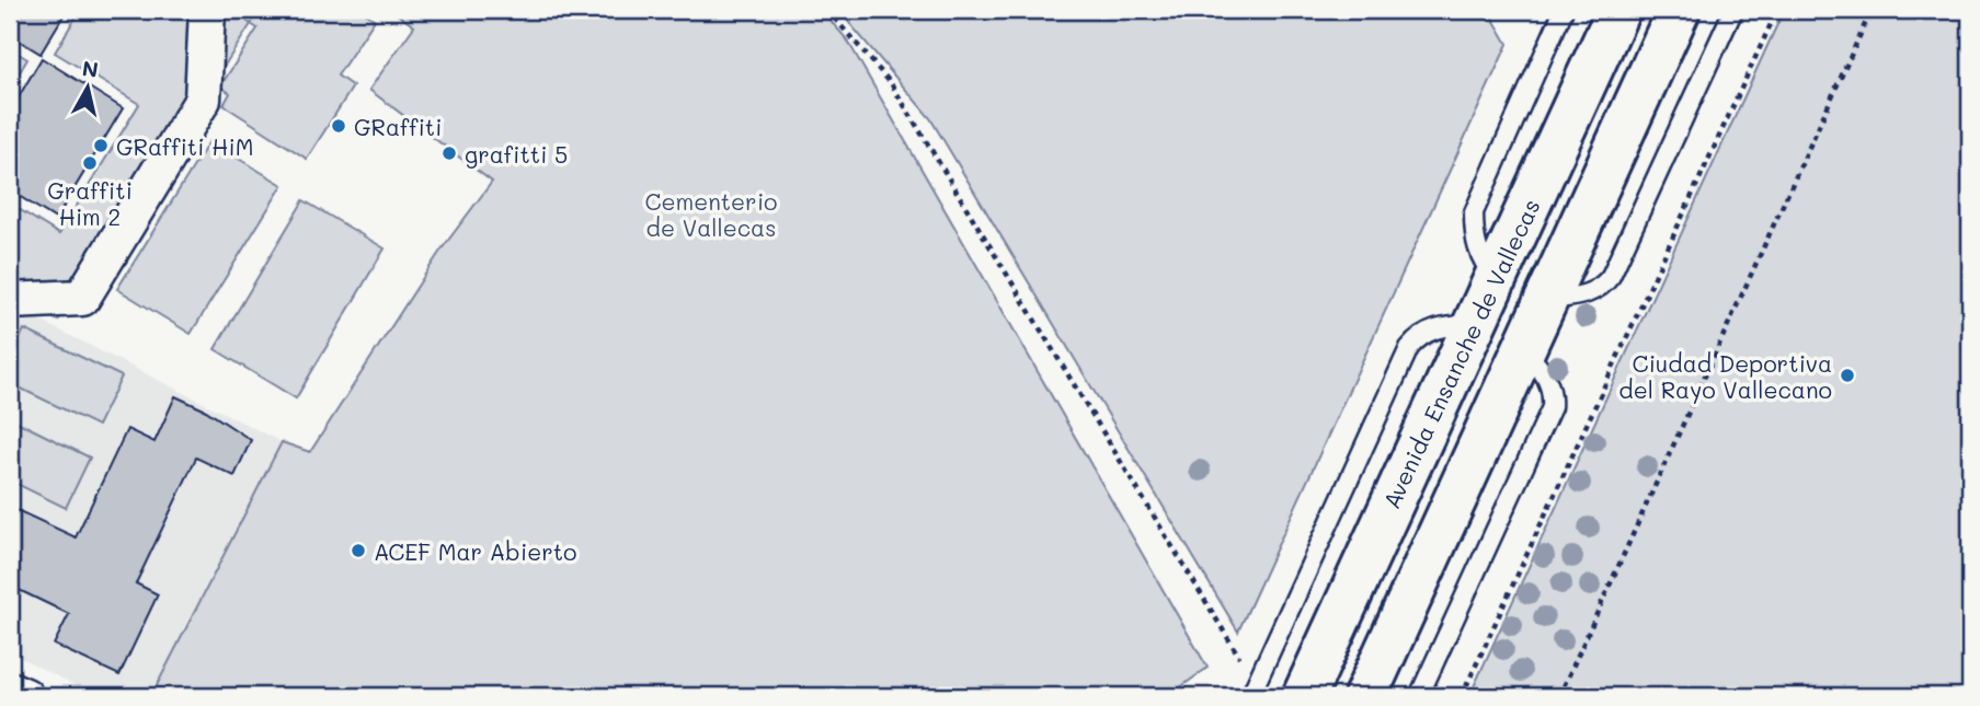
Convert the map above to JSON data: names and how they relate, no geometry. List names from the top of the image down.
{
  "streets": {
    "main road": ["Avenida Ensanche de Vallecas"]
  },
  "parks": ["Cementerio de Vallecas"],
  "places": [
    "GRaffiti",
    "GRaffiti HiM",
    "grafitti 5",
    "Graffiti Him 2",
    "Ciudad Deportiva del Rayo Vallecano",
    "ACEF Mar Abierto"
  ],
  "north": "top"
}
